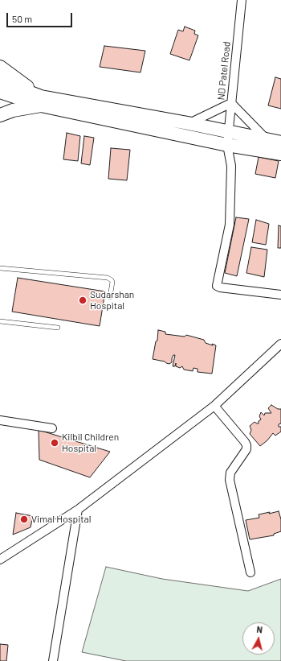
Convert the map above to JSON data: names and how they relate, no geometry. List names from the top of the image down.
{
  "streets": {
    "street": ["ND Patel Road"]
  },
  "places": ["Sudarshan Hospital", "Kilbil Children Hospital", "Vimal Hospital"],
  "scale_bar": "50 m",
  "north": "top"
}
